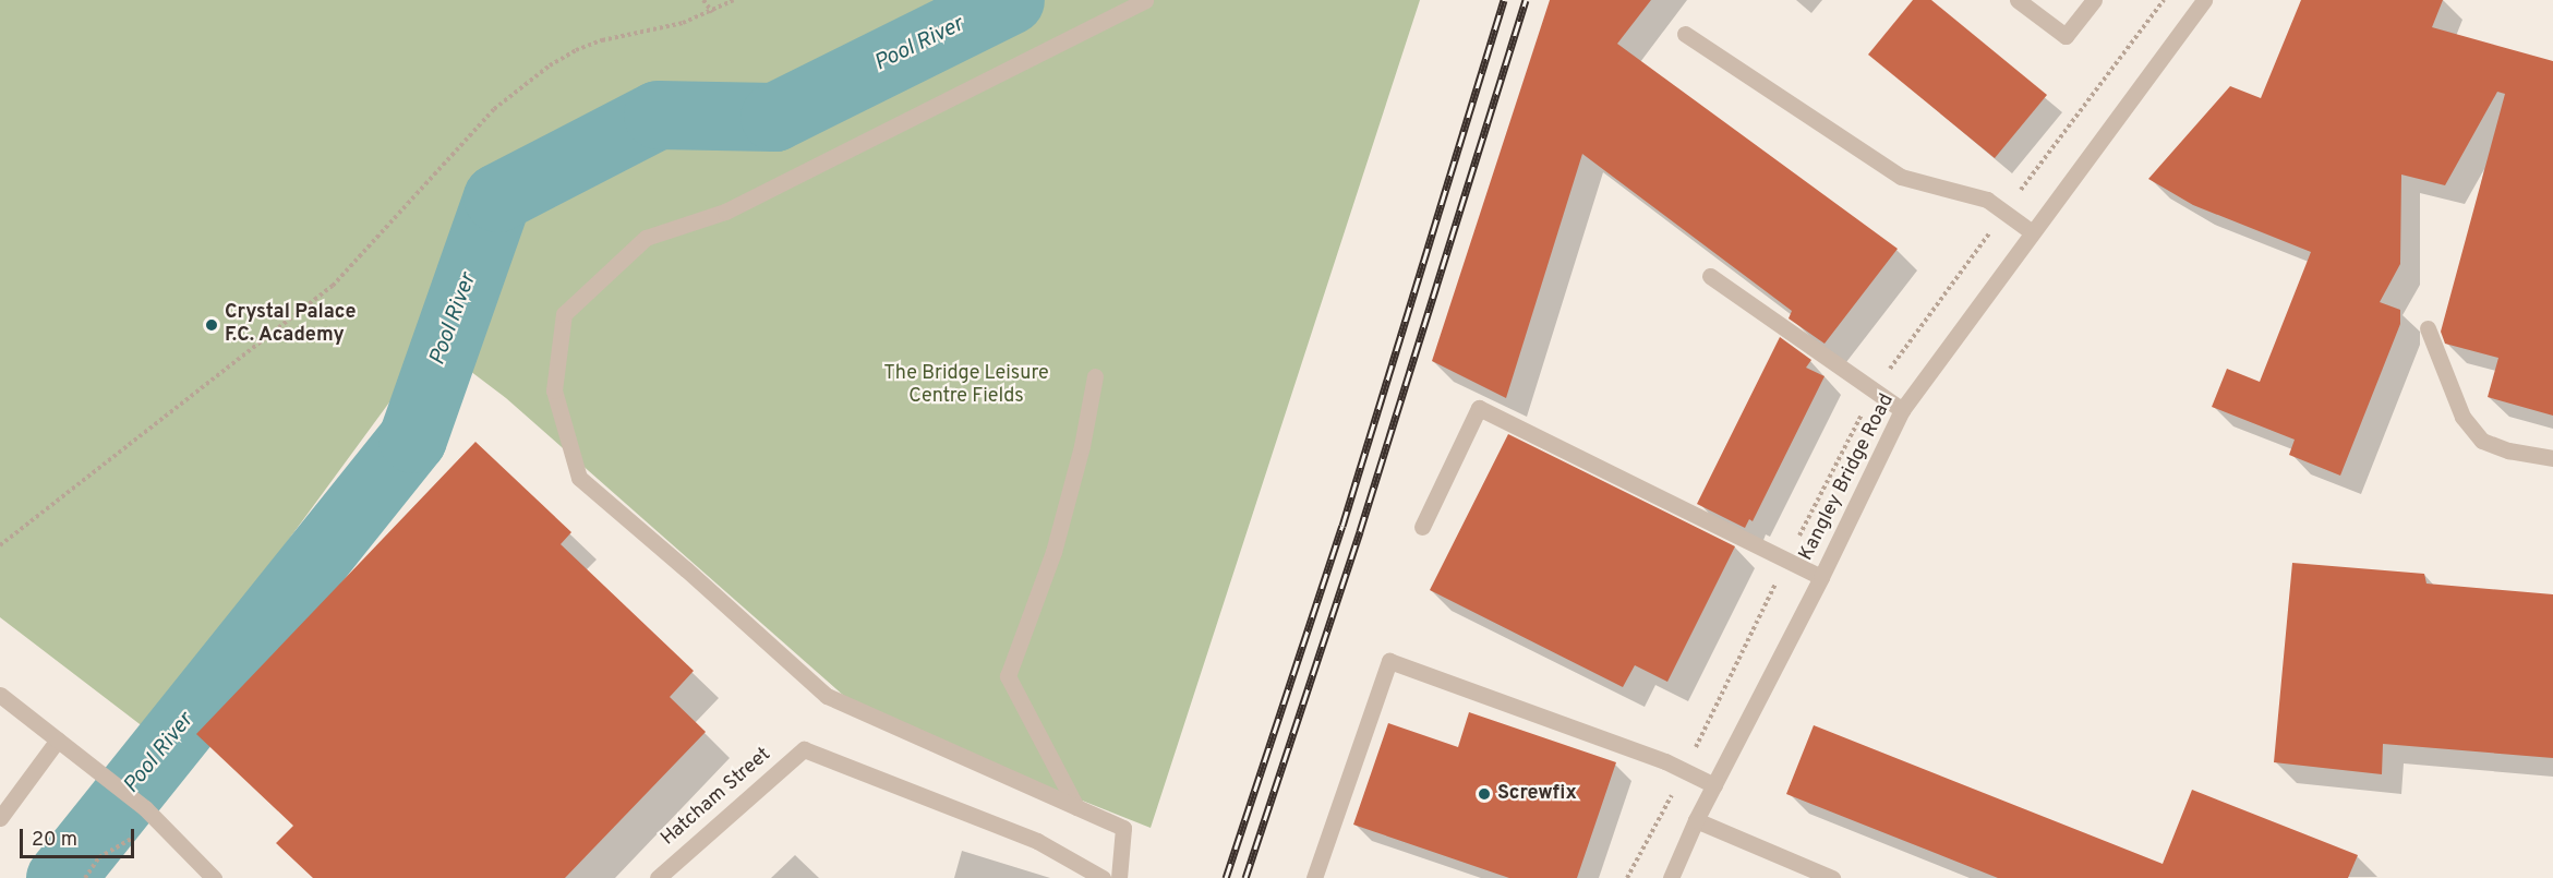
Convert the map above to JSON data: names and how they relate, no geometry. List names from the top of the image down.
{
  "streets": {
    "street": ["Kangley Bridge Road", "Hatcham Street"]
  },
  "water": ["Pool River"],
  "parks": ["The Bridge Leisure Centre Fields"],
  "places": ["Crystal Palace F.C. Academy", "Screwfix"],
  "scale_bar": "20 m"
}
